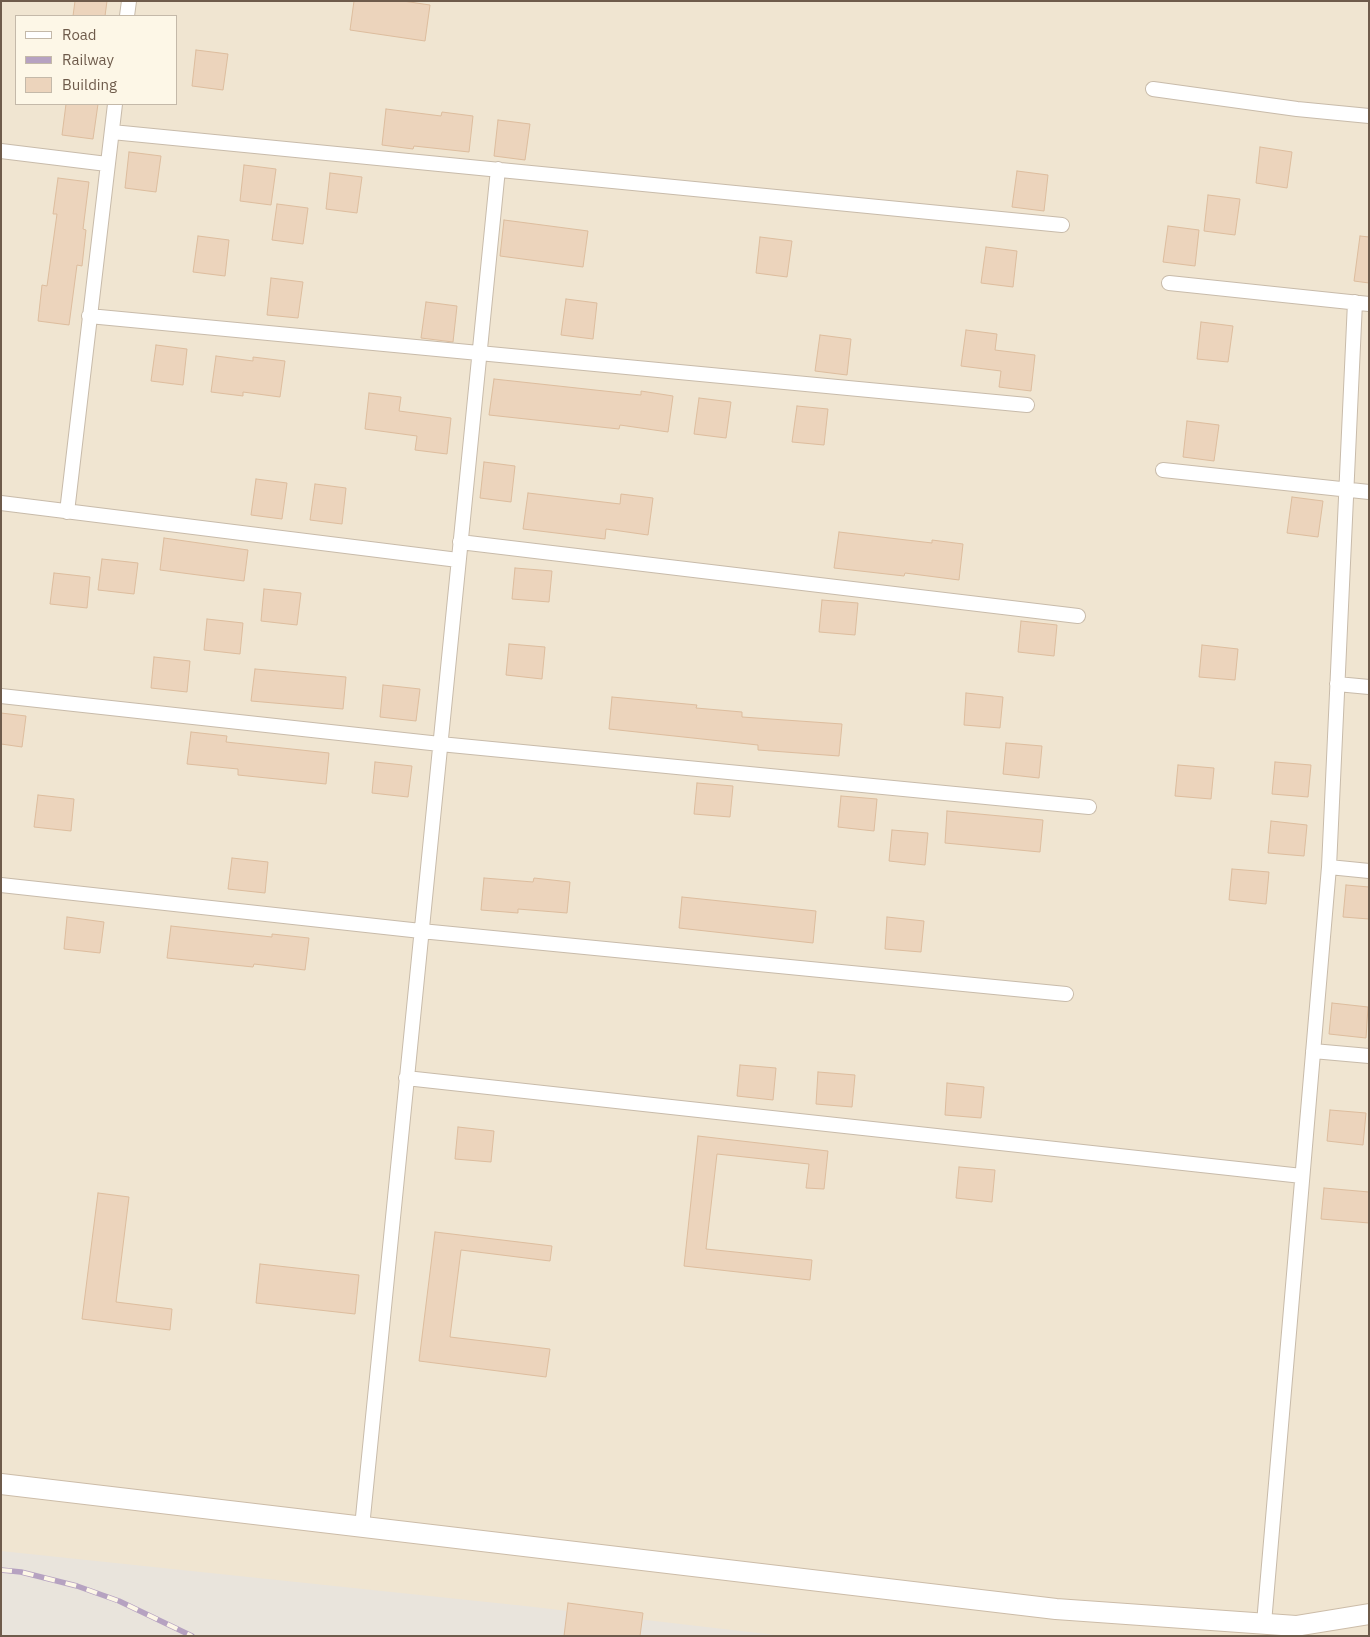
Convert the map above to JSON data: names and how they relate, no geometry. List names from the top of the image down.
{
  "legend": ["Road", "Railway", "Building"]
}
